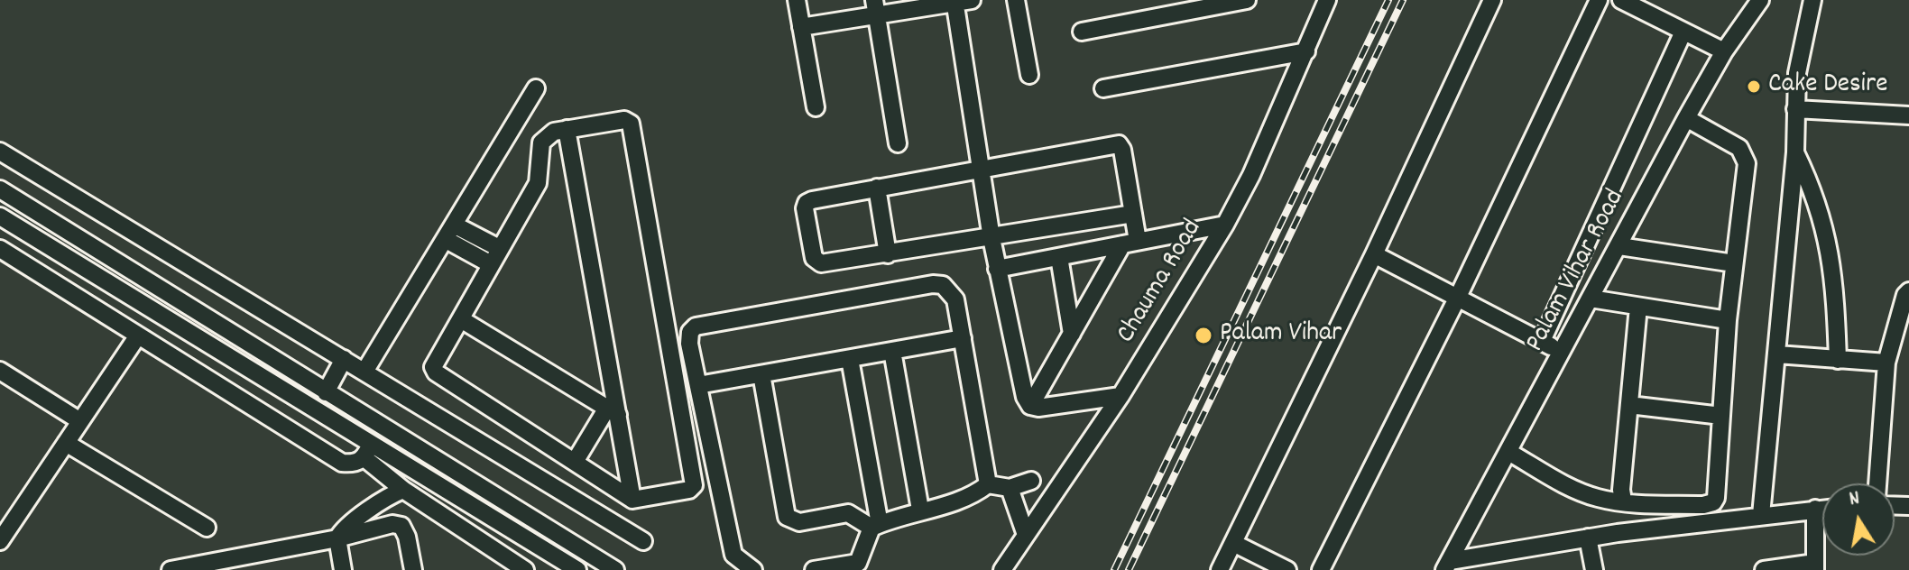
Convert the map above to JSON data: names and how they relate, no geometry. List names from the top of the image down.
{
  "streets": {
    "street": ["Palam Vihar Road", "Chauma Road"]
  },
  "places": ["Cake Desire", "Palam Vihar"],
  "north": "top"
}
